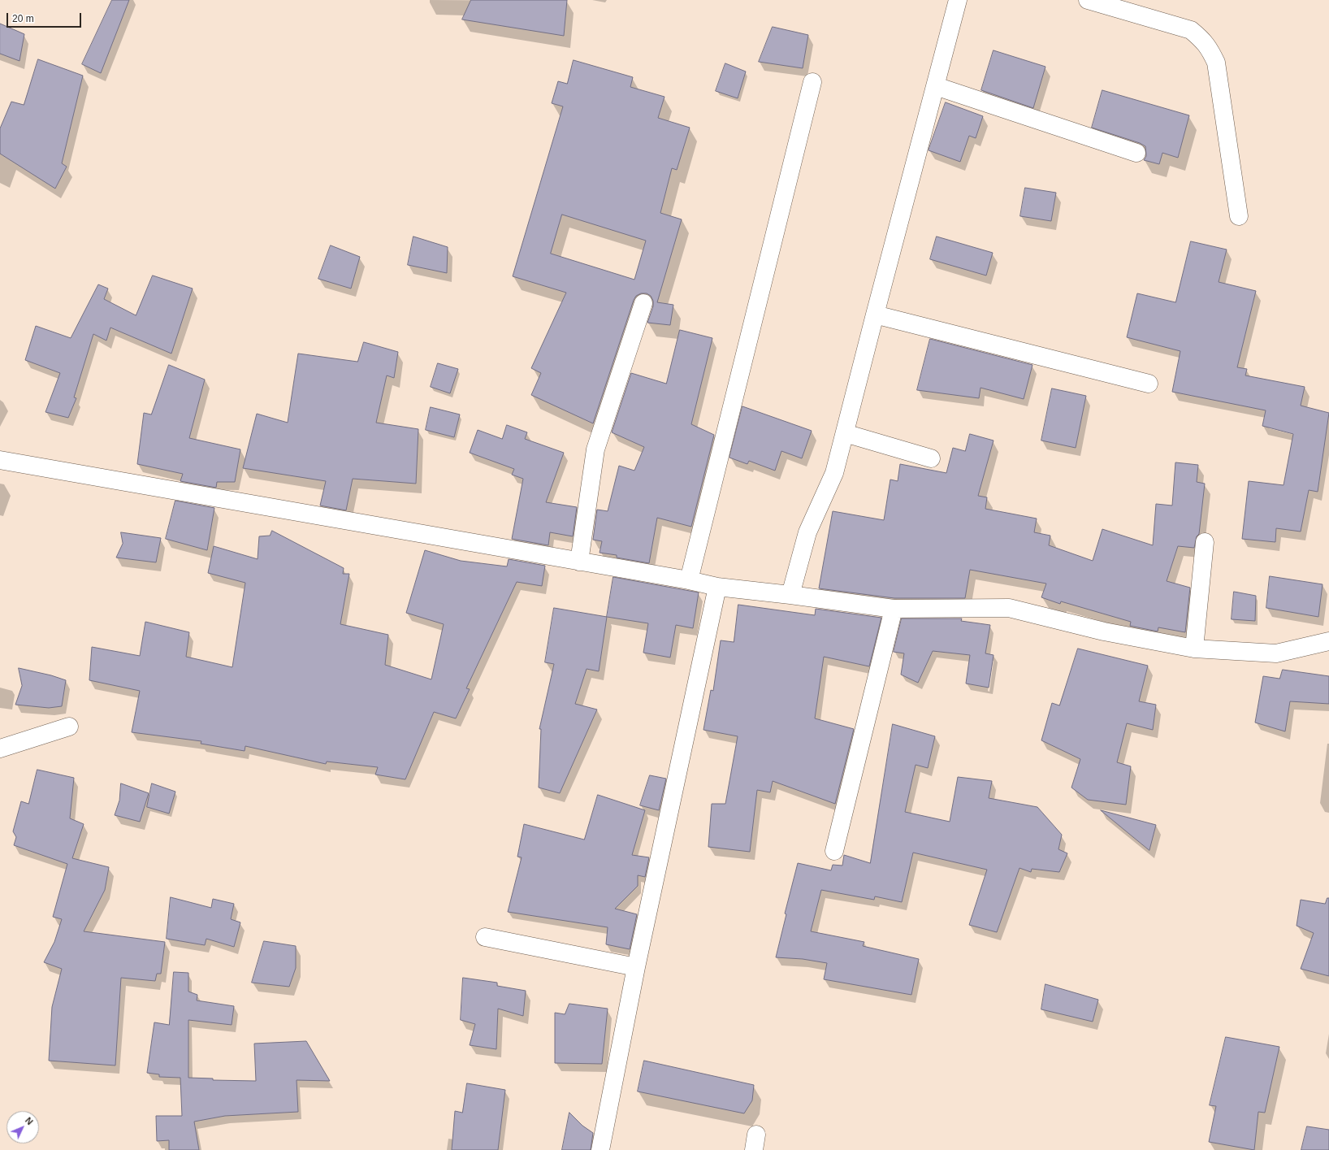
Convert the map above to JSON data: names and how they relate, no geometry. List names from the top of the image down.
{
  "scale_bar": "20 m",
  "north": "top right"
}
